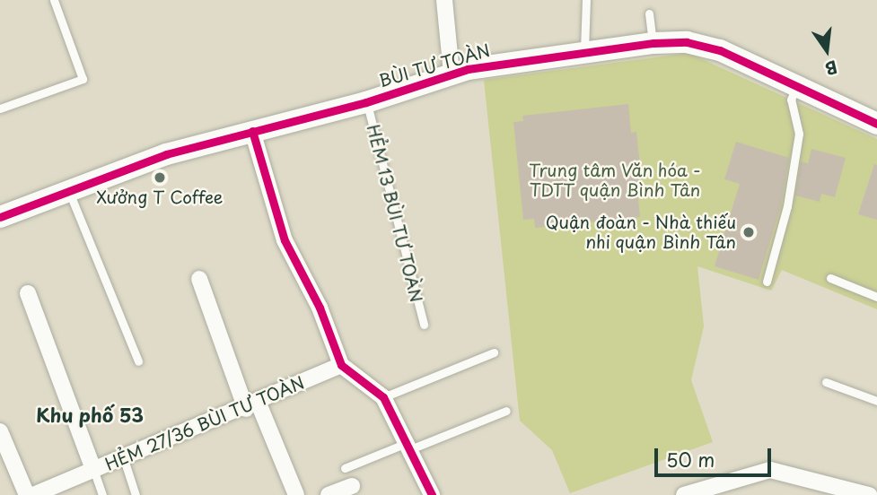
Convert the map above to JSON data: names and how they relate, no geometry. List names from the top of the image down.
{
  "streets": {
    "street": ["BÙI TƯ TOÀN", "HẺM 27/36 BÙI TƯ TOÀN"],
    "lane": ["HẺM 13 BÙI TƯ TOÀN"]
  },
  "crossings": [
    ["BÙI TƯ TOÀN", "HẺM 13 BÙI TƯ TOÀN"]
  ],
  "districts": ["Khu phố 53"],
  "parks": ["Trung tâm Văn hóa - TDTT quận Bình Tân"],
  "places": ["Xưởng T Coffee", "Quận đoàn - Nhà thiếu nhi quận Bình Tân"],
  "scale_bar": "50 m",
  "north": "bottom"
}
